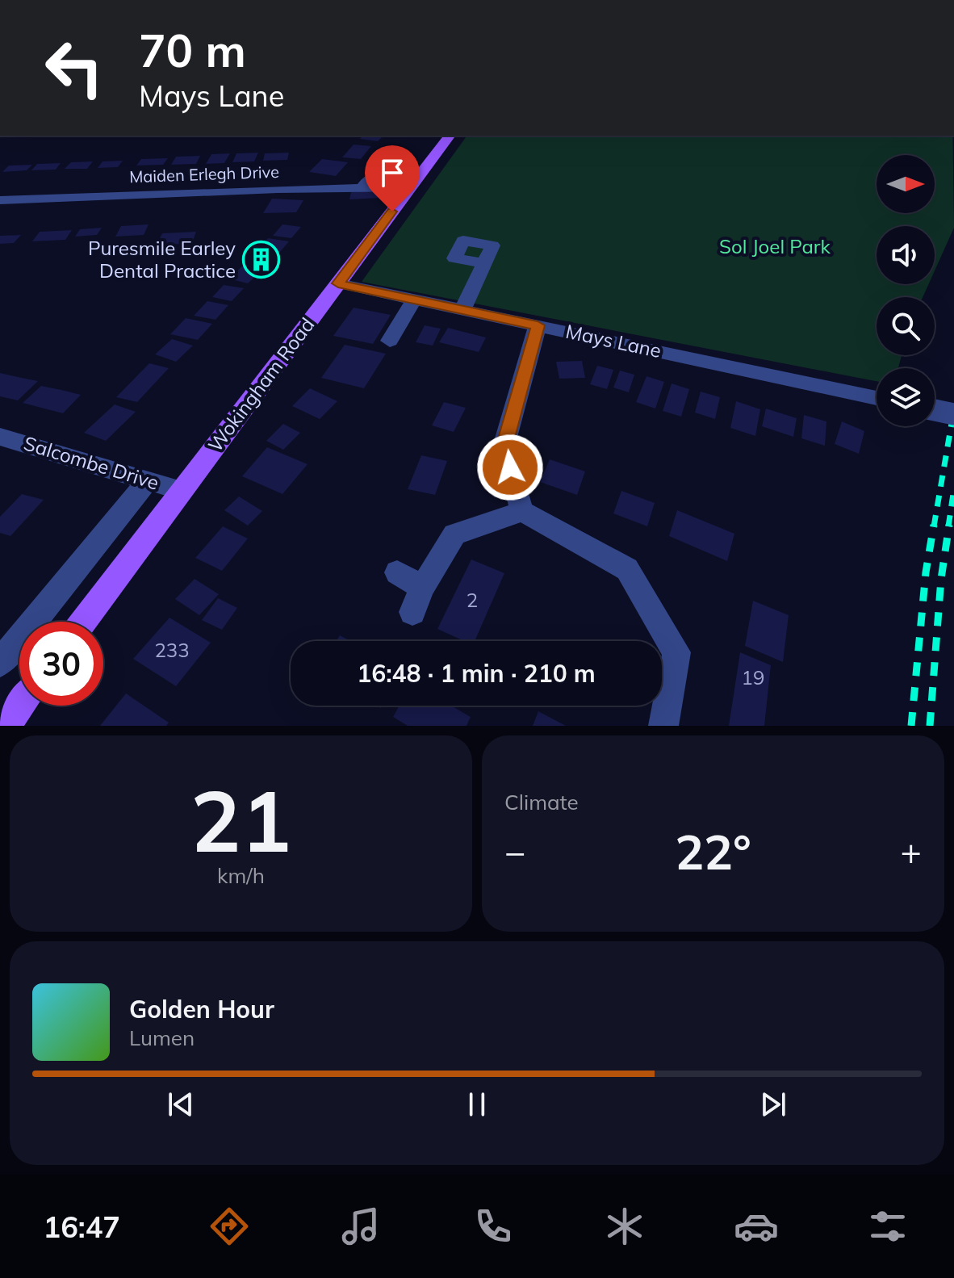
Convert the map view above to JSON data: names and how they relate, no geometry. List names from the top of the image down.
{
  "streets": {
    "main road": ["Wokingham Road"],
    "street": ["Maiden Erlegh Drive", "Mays Lane", "Salcombe Drive"]
  },
  "crossings": [
    ["Maiden Erlegh Drive", "Wokingham Road"],
    ["Mays Lane", "Wokingham Road"],
    ["Wokingham Road", "Salcombe Drive"]
  ],
  "parks": ["Sol Joel Park"],
  "places": {
    "building": ["Puresmile Earley Dental Practice"]
  },
  "house_numbers": ["2", "233", "19"],
  "north": "right",
  "page": {
    "turn": ["70 m", "Mays Lane"],
    "limit": "30",
    "trip": "16:48 · 1 min · 210 m",
    "tile": [
      ["21", "km/h"],
      "Climate"
    ],
    "heat": ["−", "22°", "+"],
    "song": ["Golden Hour", "Lumen"],
    "tabs": "16:47"
  }
}
